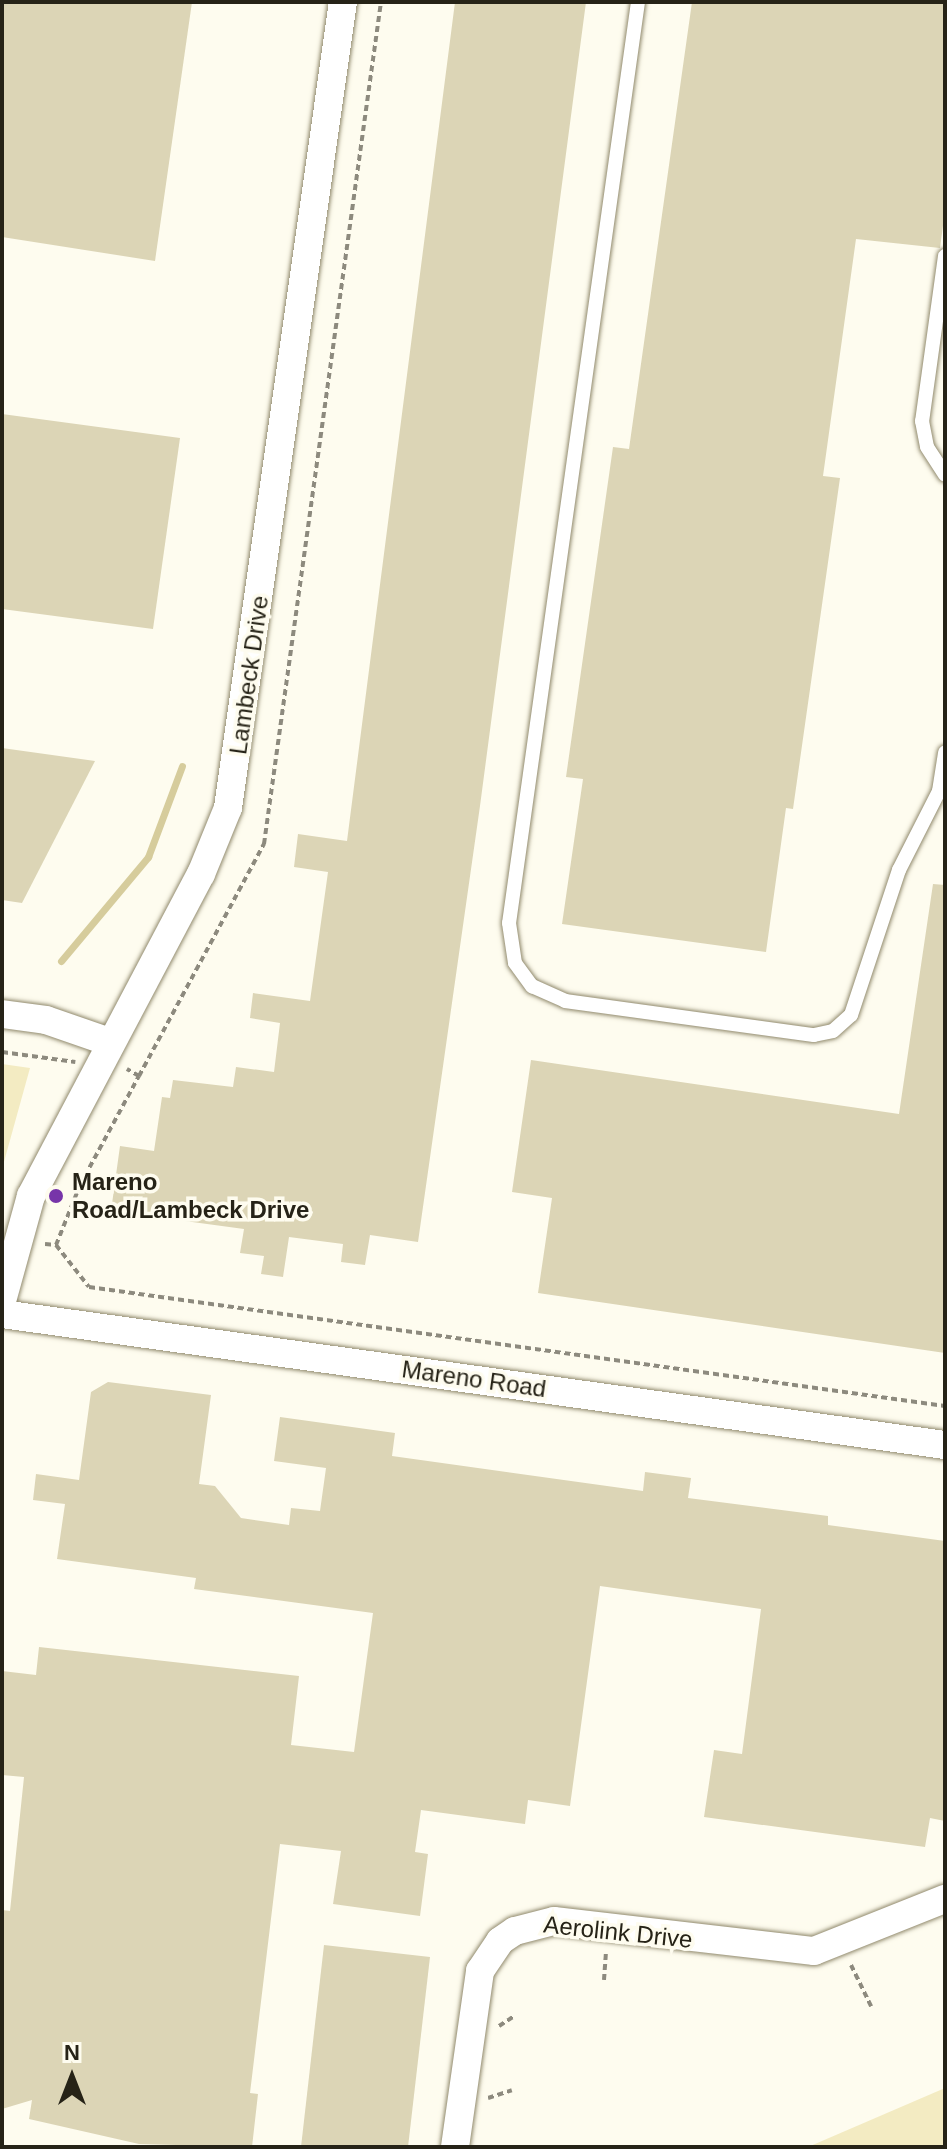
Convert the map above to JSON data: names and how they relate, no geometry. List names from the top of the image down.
{
  "streets": {
    "street": ["Lambeck Drive", "Mareno Road", "Aerolink Drive"]
  },
  "places": ["Mareno Road/Lambeck Drive"],
  "north": "top"
}
